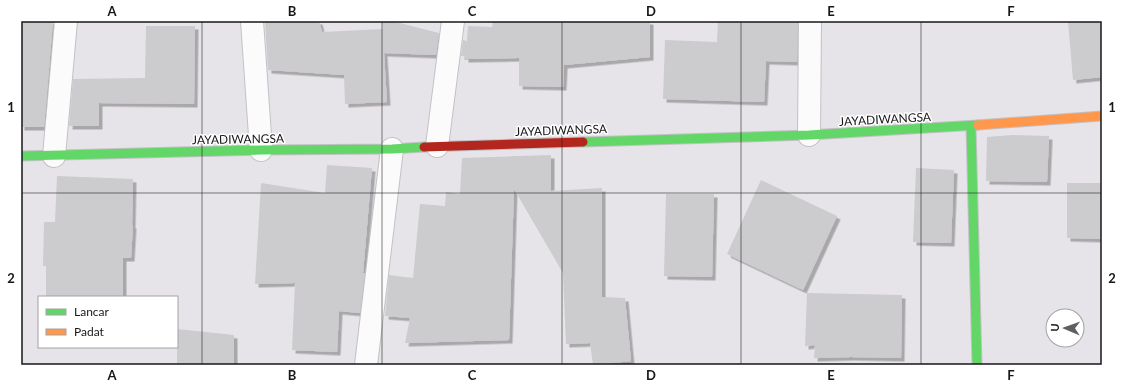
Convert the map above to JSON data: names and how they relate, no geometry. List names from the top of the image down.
{
  "streets": {
    "street": ["JAYADIWANGSA"]
  },
  "legend": ["Lancar", "Padat"],
  "north": "left",
  "grid": {
    "columns": [
      "A",
      "B",
      "C",
      "D",
      "E",
      "F"
    ],
    "rows": ["1", "2"]
  }
}
